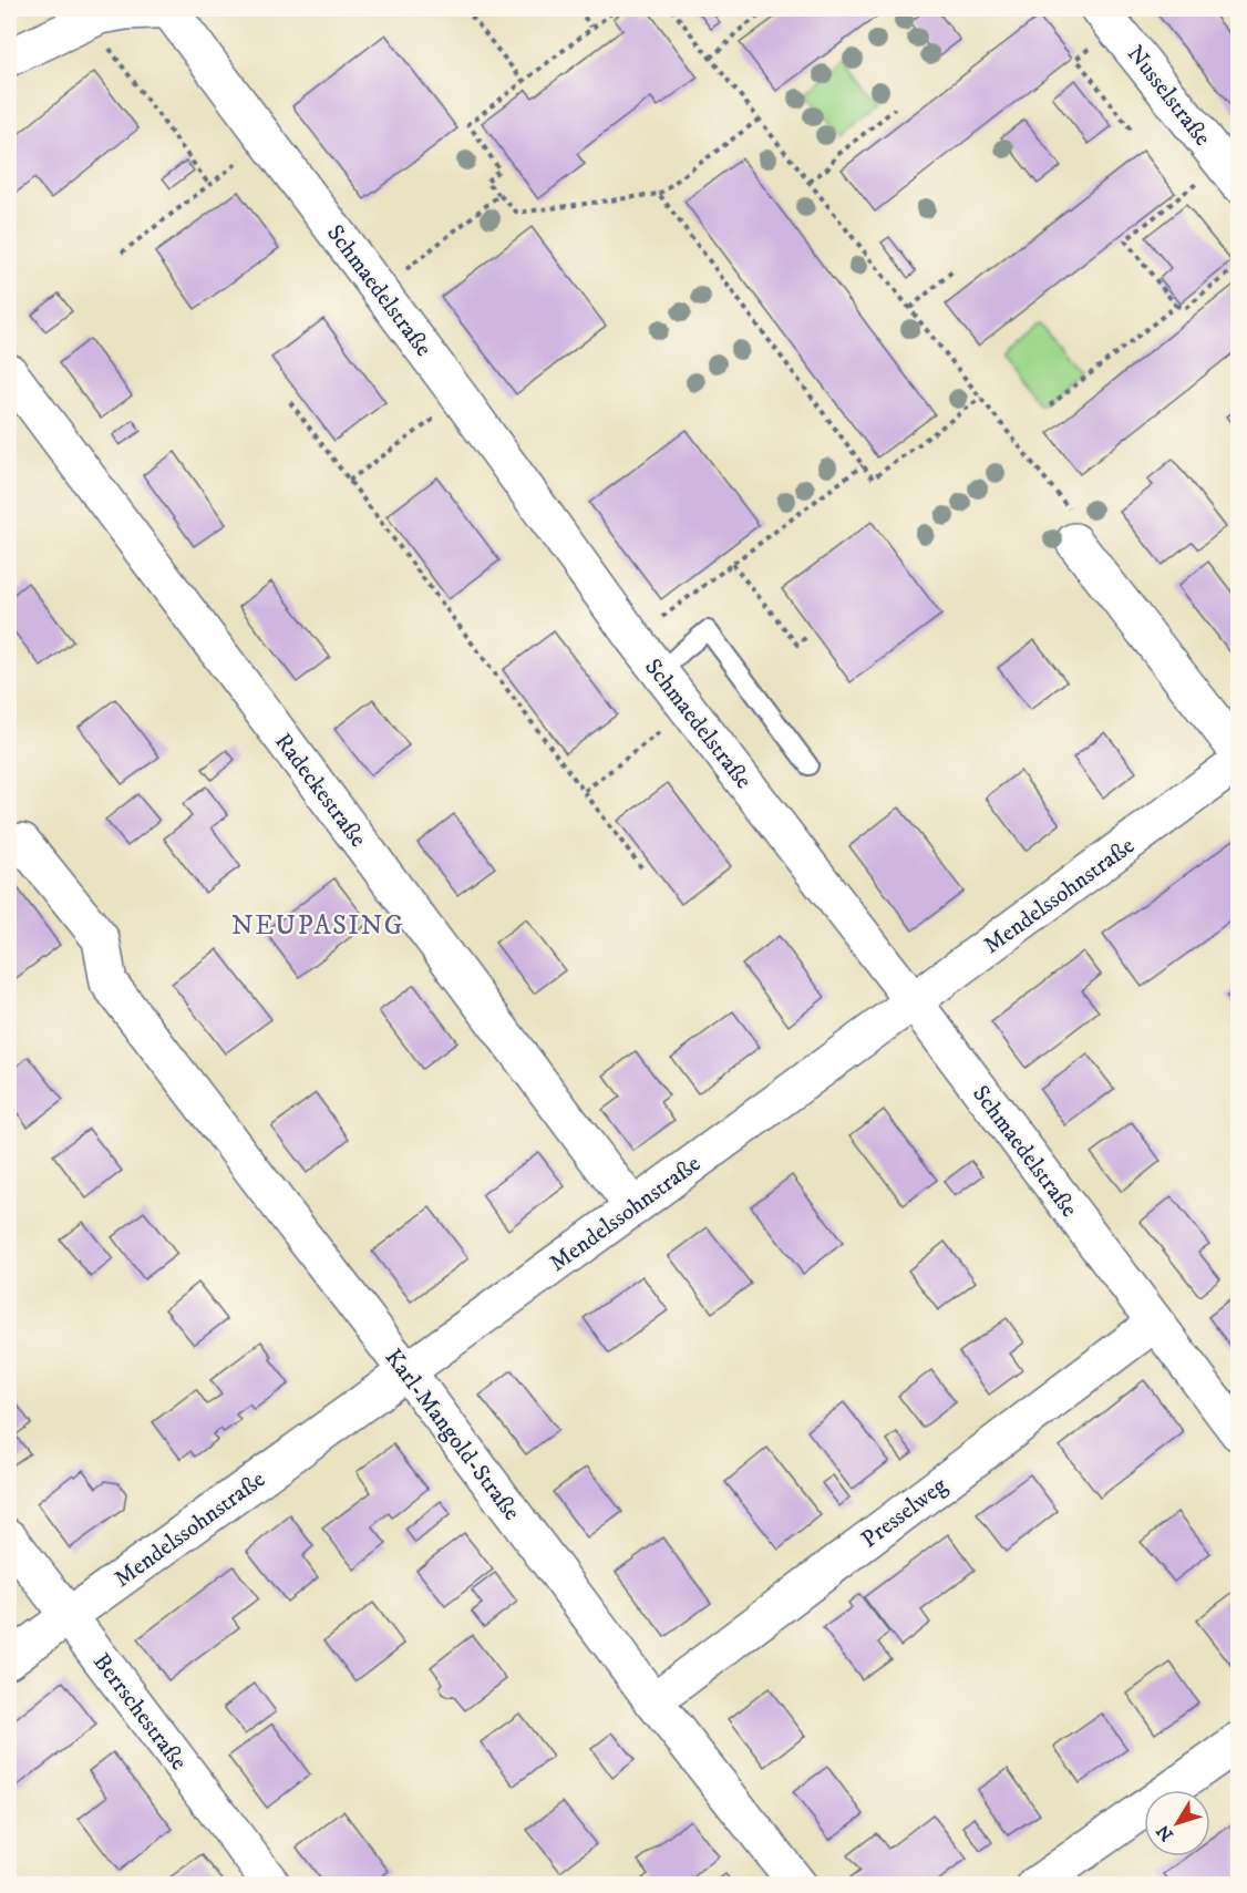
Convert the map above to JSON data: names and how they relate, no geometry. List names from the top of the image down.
{
  "streets": {
    "street": [
      "Nusselstraße",
      "Schmaedelstraße",
      "Radeckestraße",
      "Mendelssohnstraße",
      "Karl-Mangold-Straße",
      "Presselweg",
      "Berrschestraße"
    ]
  },
  "crossings": [
    ["Schmaedelstraße", "Mendelssohnstraße"],
    ["Schmaedelstraße", "Presselweg"],
    ["Radeckestraße", "Mendelssohnstraße"],
    ["Mendelssohnstraße", "Karl-Mangold-Straße"],
    ["Mendelssohnstraße", "Berrschestraße"],
    ["Karl-Mangold-Straße", "Presselweg"]
  ],
  "districts": ["NEUPASING"],
  "north": "bottom left"
}
